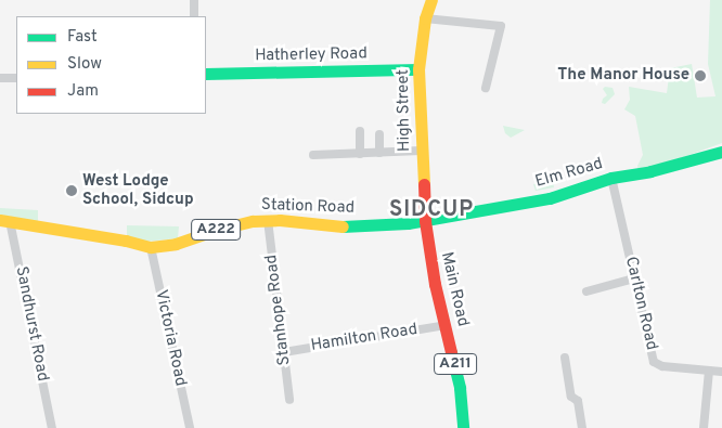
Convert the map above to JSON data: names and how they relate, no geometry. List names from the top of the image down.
{
  "streets": {
    "main road": [
      "Hatherley Road",
      "High Street",
      "Elm Road",
      "Station Road",
      "A222",
      "Main Road",
      "A211"
    ],
    "street": [
      "Carlton Road",
      "Stanhope Road",
      "Sandhurst Road",
      "Victoria Road",
      "Hamilton Road"
    ]
  },
  "crossings": [
    ["Hatherley Road", "High Street"],
    ["High Street", "Elm Road"],
    ["High Street", "Station Road"],
    ["High Street", "Main Road"],
    ["Elm Road", "Station Road"],
    ["Elm Road", "Main Road"],
    ["Elm Road", "Carlton Road"],
    ["Station Road", "Main Road"],
    ["Station Road", "Stanhope Road"],
    ["Station Road", "Sandhurst Road"],
    ["Station Road", "Victoria Road"],
    ["Main Road", "Hamilton Road"],
    ["Stanhope Road", "Hamilton Road"]
  ],
  "districts": ["SIDCUP"],
  "places": ["The Manor House", "West Lodge School, Sidcup"],
  "legend": ["Fast", "Slow", "Jam"]
}
